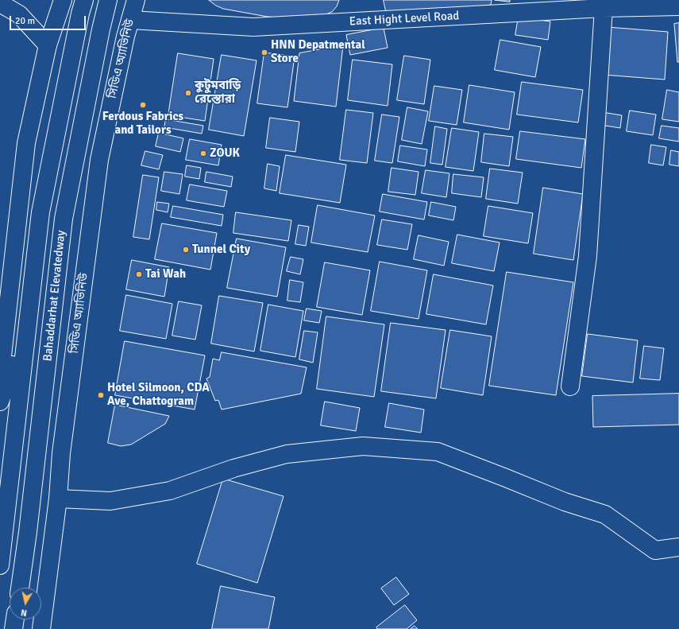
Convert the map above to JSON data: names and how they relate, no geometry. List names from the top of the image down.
{
  "streets": {
    "main road": ["East Hight Level Road", "সিডিএ অ্যাভিনিউ", "Bahaddarhat Elevatedway"]
  },
  "crossings": [
    ["East Hight Level Road", "সিডিএ অ্যাভিনিউ"]
  ],
  "places": [
    "HNN Depatmental Store",
    "কুটুমবাড়ি রেস্তোরা",
    "Ferdous Fabrics and Tailors",
    "ZOUK",
    "Tunnel City",
    "Tai Wah",
    "Hotel Silmoon, CDA Ave, Chattogram"
  ],
  "scale_bar": "20 m",
  "north": "bottom"
}
